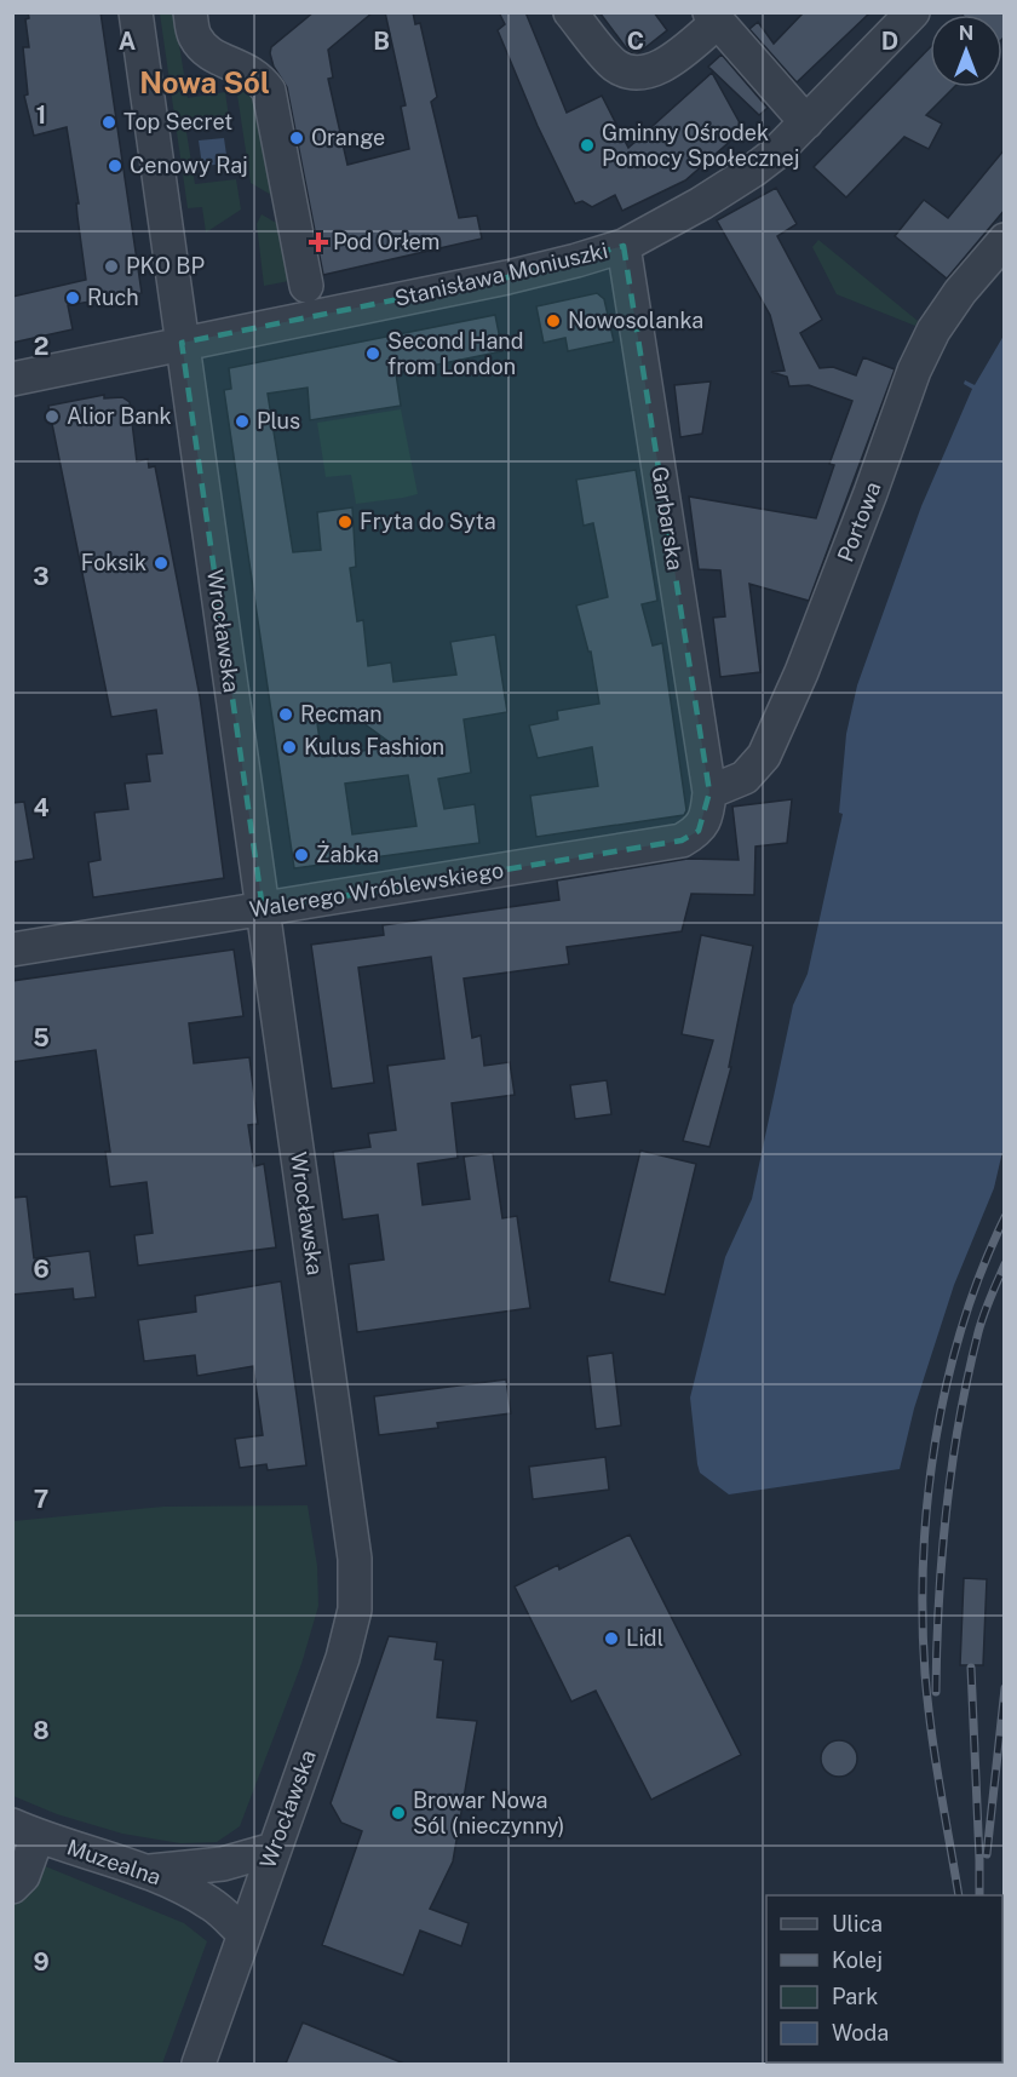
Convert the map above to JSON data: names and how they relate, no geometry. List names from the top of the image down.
{
  "streets": {
    "street": [
      "Stanisława Moniuszki",
      "Garbarska",
      "Portowa",
      "Wrocławska",
      "Walerego Wróblewskiego",
      "Muzealna"
    ]
  },
  "crossings": [
    ["Stanisława Moniuszki", "Garbarska"],
    ["Stanisława Moniuszki", "Wrocławska"],
    ["Garbarska", "Portowa"],
    ["Garbarska", "Walerego Wróblewskiego"],
    ["Portowa", "Walerego Wróblewskiego"],
    ["Wrocławska", "Walerego Wróblewskiego"],
    ["Wrocławska", "Muzealna"]
  ],
  "districts": ["Nowa Sól"],
  "places": {
    "other": [
      "Top Secret",
      "Orange",
      "Gminny Ośrodek Pomocy Społecznej",
      "Cenowy Raj",
      "PKO BP",
      "Ruch",
      "Nowosolanka",
      "Second Hand from London",
      "Alior Bank",
      "Plus",
      "Fryta do Syta",
      "Foksik",
      "Recman",
      "Kulus Fashion",
      "Żabka",
      "Lidl",
      "Browar Nowa Sól (nieczynny)"
    ],
    "health": ["Pod Orłem"]
  },
  "legend": [
    "Ulica",
    "Kolej",
    "Park",
    "Woda"
  ],
  "north": "top",
  "grid": {
    "columns": [
      "A",
      "B",
      "C",
      "D"
    ],
    "rows": [
      "1",
      "2",
      "3",
      "4",
      "5",
      "6",
      "7",
      "8",
      "9"
    ]
  }
}
